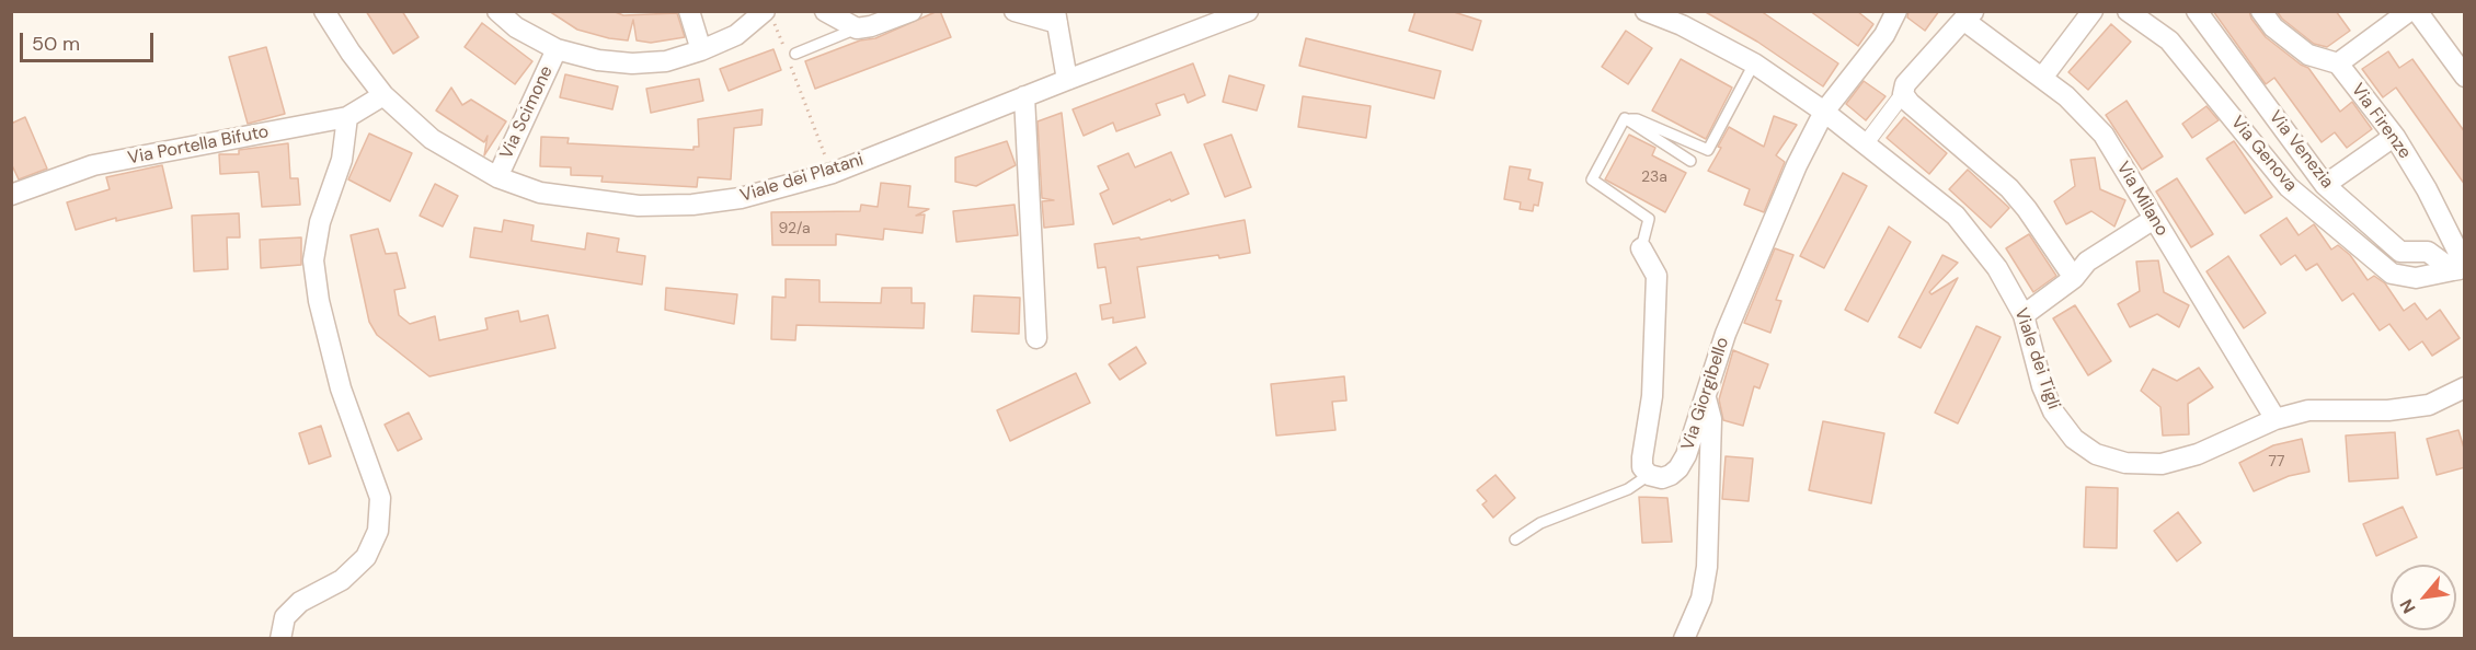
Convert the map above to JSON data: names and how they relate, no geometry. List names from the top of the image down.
{
  "streets": {
    "street": [
      "Via Scimone",
      "Via Firenze",
      "Via Portella Bifuto",
      "Via Venezia",
      "Via Genova",
      "Viale dei Platani",
      "Via Milano",
      "Viale dei Tigli",
      "Via Giorgibello"
    ]
  },
  "crossings": [
    ["Via Scimone", "Viale dei Platani"],
    ["Via Firenze", "Via Venezia"],
    ["Via Firenze", "Via Genova"],
    ["Via Portella Bifuto", "Viale dei Platani"],
    ["Via Venezia", "Via Genova"],
    ["Via Milano", "Viale dei Tigli"],
    ["Viale dei Tigli", "Via Giorgibello"]
  ],
  "house_numbers": ["23a", "92/a", "77"],
  "scale_bar": "50 m",
  "north": "bottom left"
}
